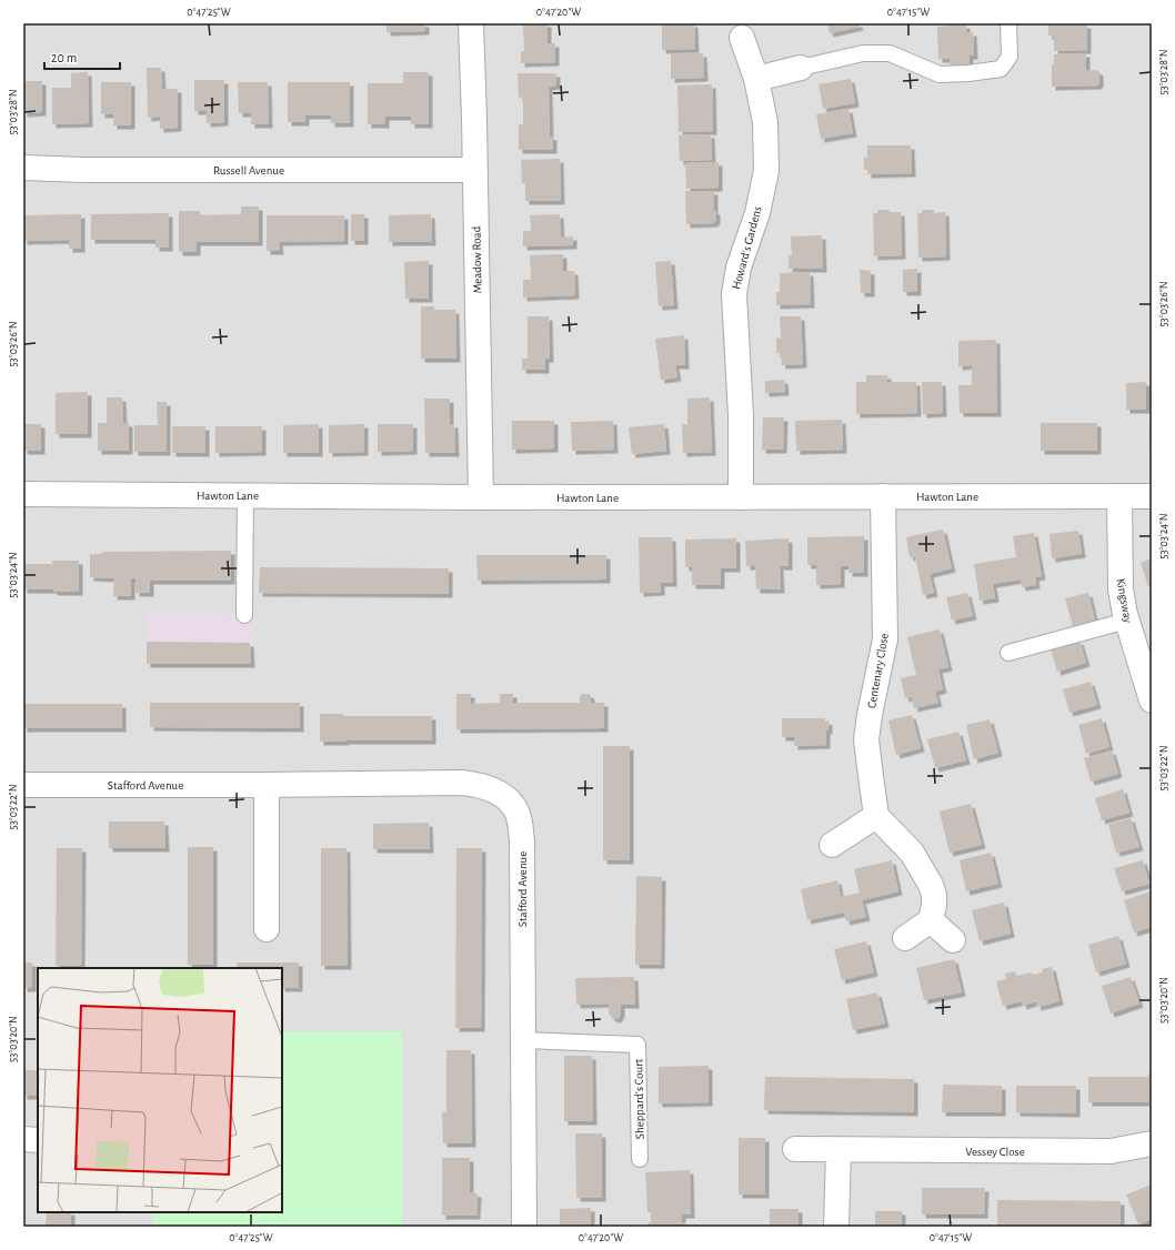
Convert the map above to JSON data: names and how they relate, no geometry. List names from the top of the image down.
{
  "streets": {
    "street": [
      "Russell Avenue",
      "Howard's Gardens",
      "Meadow Road",
      "Hawton Lane",
      "Kingsway",
      "Centenary Close",
      "Stafford Avenue",
      "Vessey Close"
    ],
    "lane": ["Sheppard's Court"]
  },
  "crossings": [
    ["Russell Avenue", "Meadow Road"],
    ["Howard's Gardens", "Hawton Lane"],
    ["Meadow Road", "Hawton Lane"],
    ["Hawton Lane", "Kingsway"],
    ["Hawton Lane", "Centenary Close"],
    ["Stafford Avenue", "Sheppard's Court"]
  ],
  "scale_bar": "20 m",
  "coordinates": [
    "0°47'25\"W",
    "0°47'20\"W",
    "0°47'15\"W",
    "53°03'28\"N",
    "53°03'26\"N",
    "53°03'24\"N",
    "53°03'22\"N",
    "53°03'20\"N"
  ]
}
